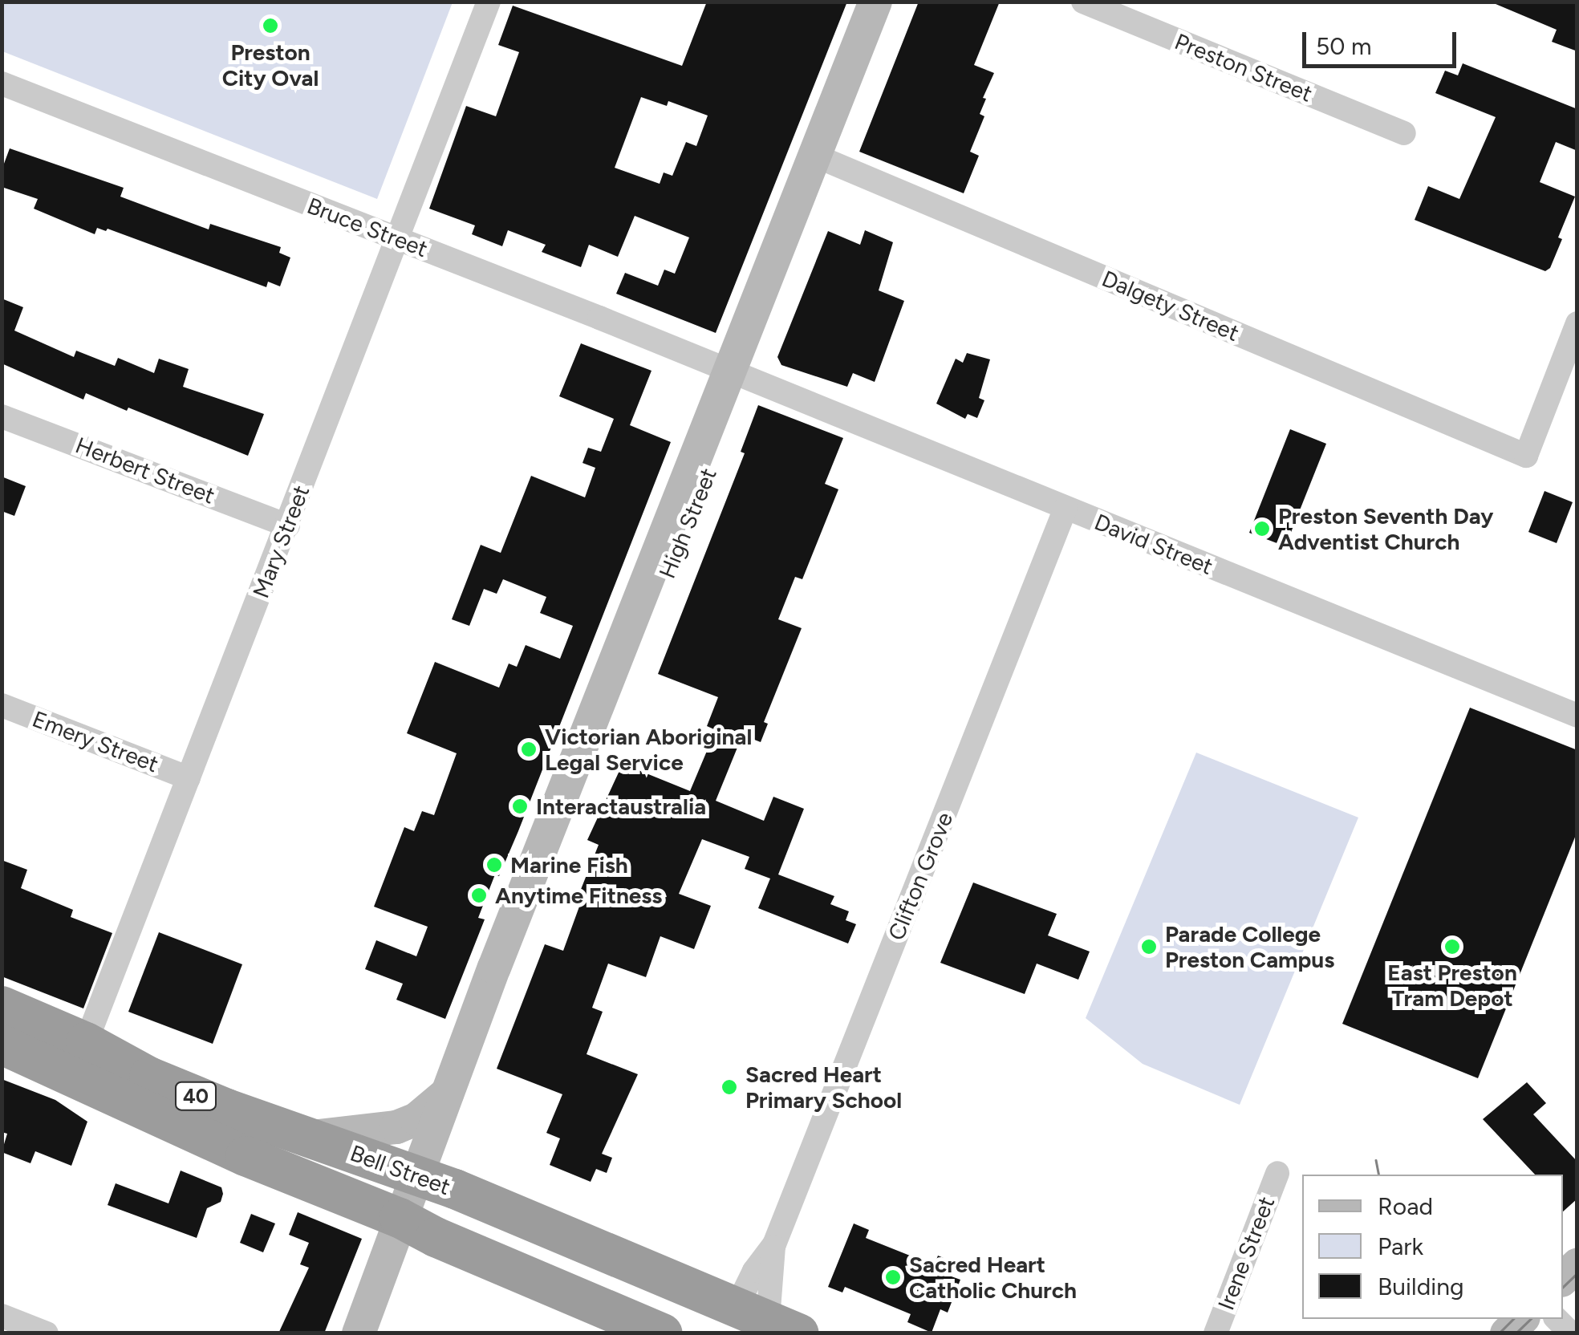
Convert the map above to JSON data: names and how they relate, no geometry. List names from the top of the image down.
{
  "streets": {
    "highway": ["40", "Bell Street"],
    "main road": ["High Street"],
    "street": [
      "Preston Street",
      "Bruce Street",
      "Dalgety Street",
      "Herbert Street",
      "Mary Street",
      "David Street",
      "Emery Street",
      "Clifton Grove",
      "Irene Street"
    ]
  },
  "crossings": [
    ["Bruce Street", "High Street"],
    ["Bruce Street", "Mary Street"],
    ["Bruce Street", "David Street"],
    ["Dalgety Street", "High Street"],
    ["Herbert Street", "Mary Street"],
    ["High Street", "David Street"],
    ["High Street", "Bell Street"],
    ["Mary Street", "Emery Street"],
    ["Mary Street", "Bell Street"],
    ["David Street", "Clifton Grove"],
    ["Clifton Grove", "Bell Street"]
  ],
  "places": [
    "Preston City Oval",
    "Preston Seventh Day Adventist Church",
    "Victorian Aboriginal Legal Service",
    "Interactaustralia",
    "Marine Fish",
    "Anytime Fitness",
    "Parade College Preston Campus",
    "East Preston Tram Depot",
    "Sacred Heart Primary School",
    "Sacred Heart Catholic Church"
  ],
  "legend": ["Road", "Park", "Building"],
  "scale_bar": "50 m"
}
